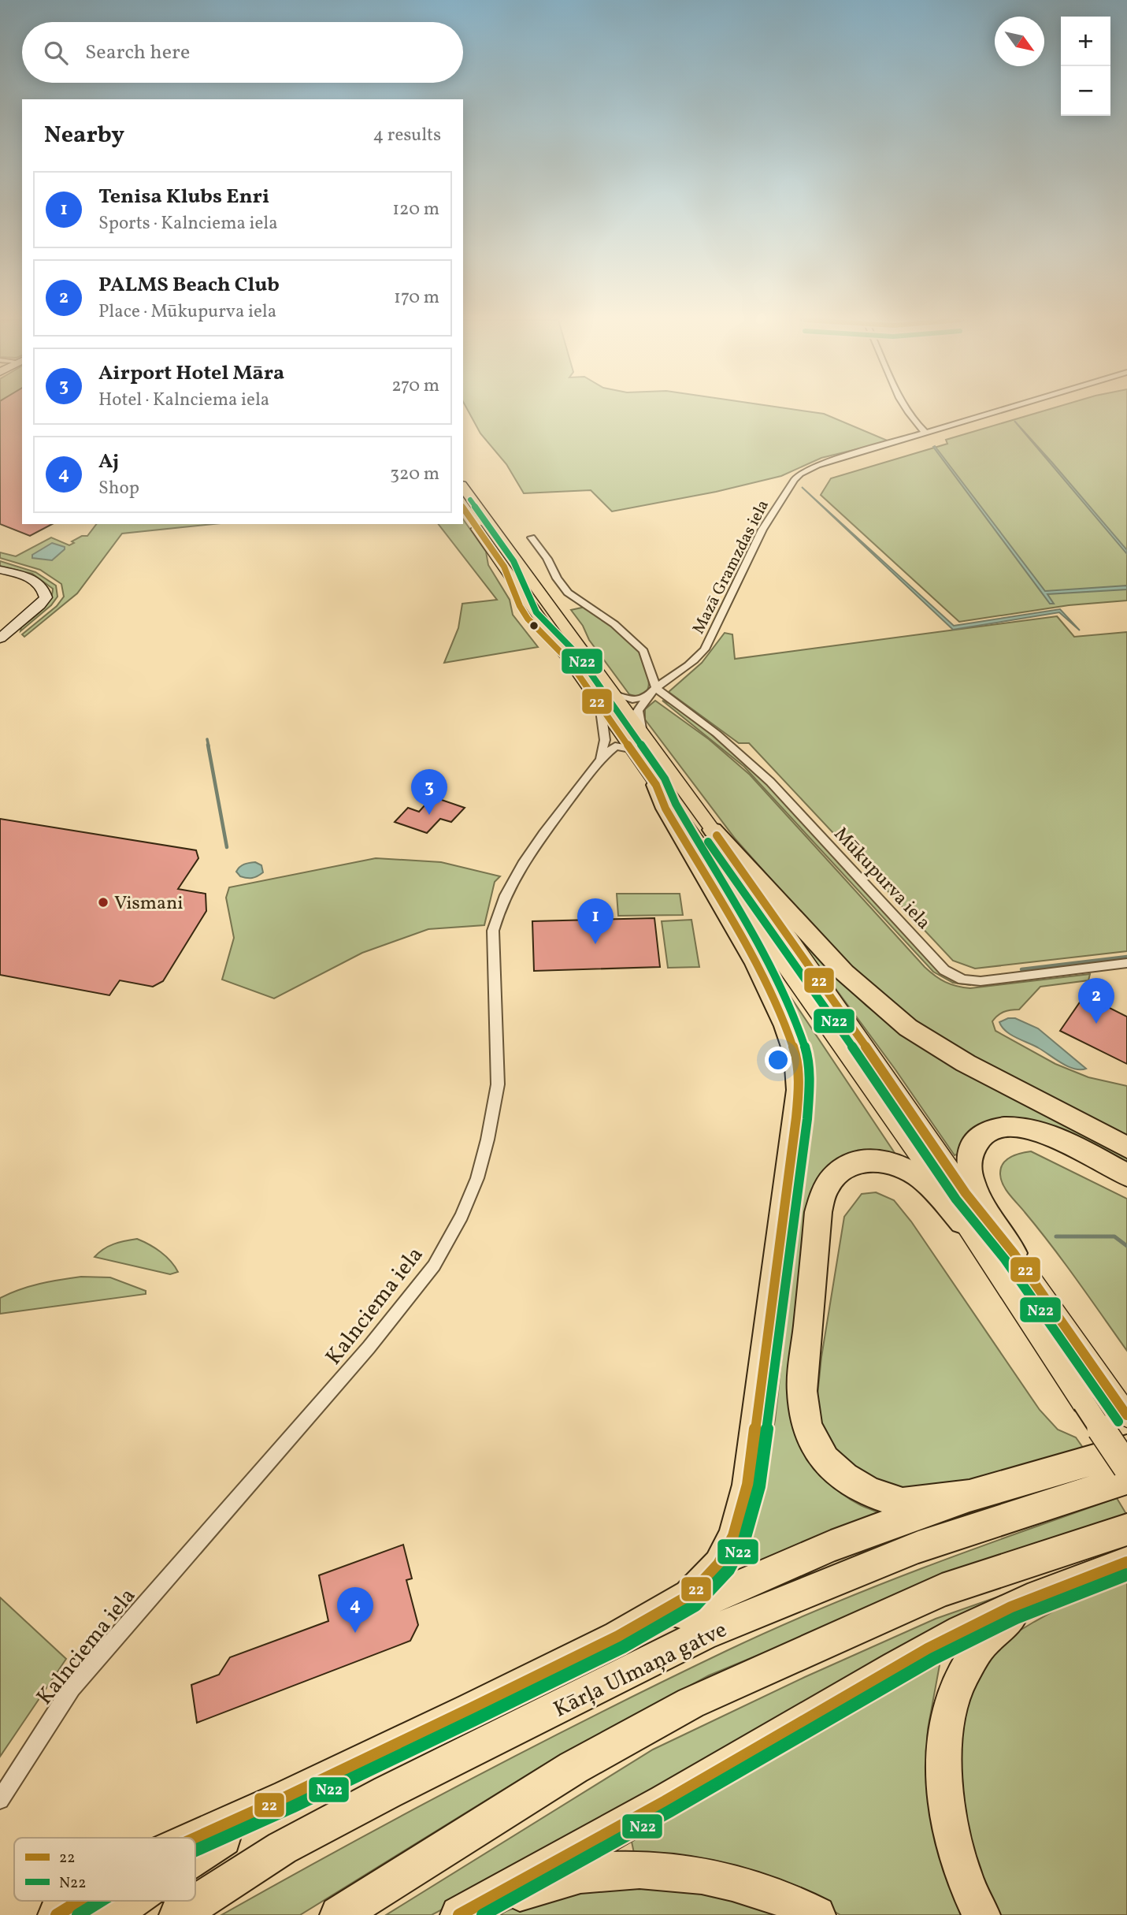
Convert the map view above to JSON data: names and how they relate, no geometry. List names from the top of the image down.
{
  "streets": {
    "highway": ["Kārļa Ulmaņa gatve"],
    "street": ["Mazā Gramzdas iela", "Mūkupurva iela", "Kalnciema iela"]
  },
  "crossings": [
    ["Mazā Gramzdas iela", "Mūkupurva iela"]
  ],
  "places": ["Vismani"],
  "lines": ["transit line N22", "transit line 22"],
  "legend": ["22", "N22"],
  "north": "bottom right",
  "page": {
    "map_buttons": ["+", "−"],
    "search": "Search here",
    "heading": ["Nearby", "4 results"],
    "list": [
      {
        "mark": "1",
        "name": "Tenisa Klubs Enri",
        "note": "Sports · Kalnciema iela",
        "value": "120 m"
      },
      {
        "mark": "2",
        "name": "PALMS Beach Club",
        "note": "Place · Mūkupurva iela",
        "value": "170 m"
      },
      {
        "mark": "3",
        "name": "Airport Hotel Māra",
        "note": "Hotel · Kalnciema iela",
        "value": "270 m"
      },
      {
        "mark": "4",
        "name": "Aj",
        "note": "Shop",
        "value": "320 m"
      }
    ],
    "pins": [
      "3",
      "1",
      "2",
      "4"
    ]
  }
}
